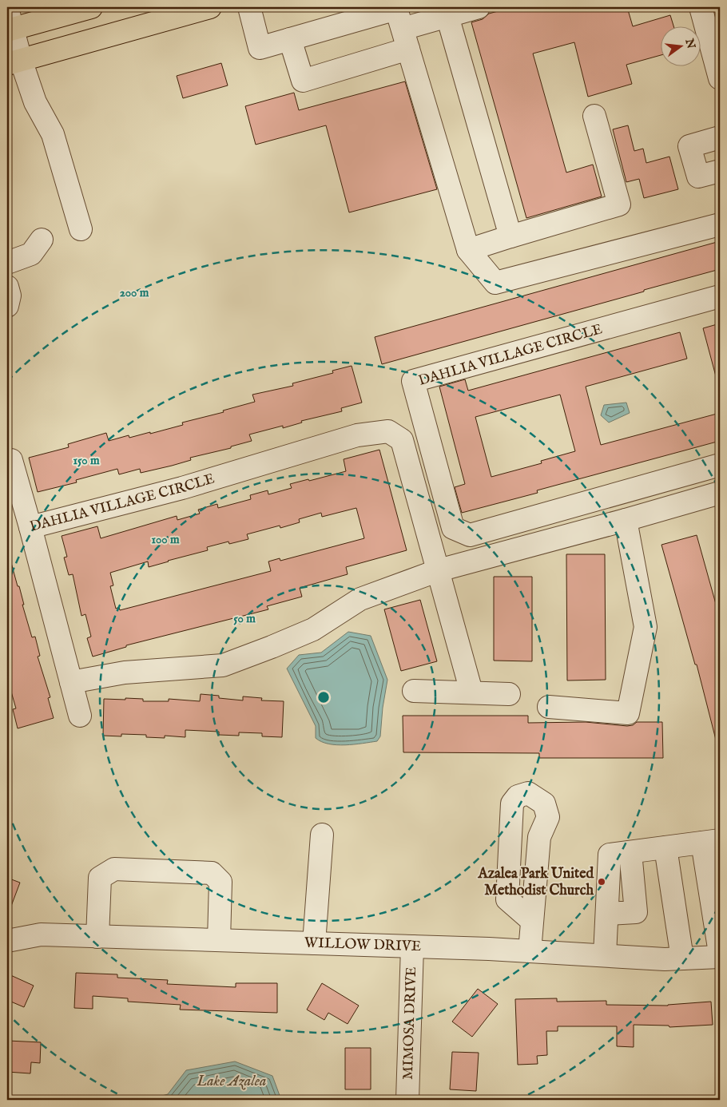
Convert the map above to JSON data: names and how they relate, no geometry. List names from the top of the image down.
{
  "streets": {
    "street": ["DAHLIA VILLAGE CIRCLE", "WILLOW DRIVE", "MIMOSA DRIVE"]
  },
  "crossings": [
    ["WILLOW DRIVE", "MIMOSA DRIVE"]
  ],
  "water": ["Lake Azalea"],
  "places": ["Azalea Park United Methodist Church"],
  "north": "right",
  "rings": [
    "200 m",
    "150 m",
    "100 m",
    "50 m"
  ]
}
